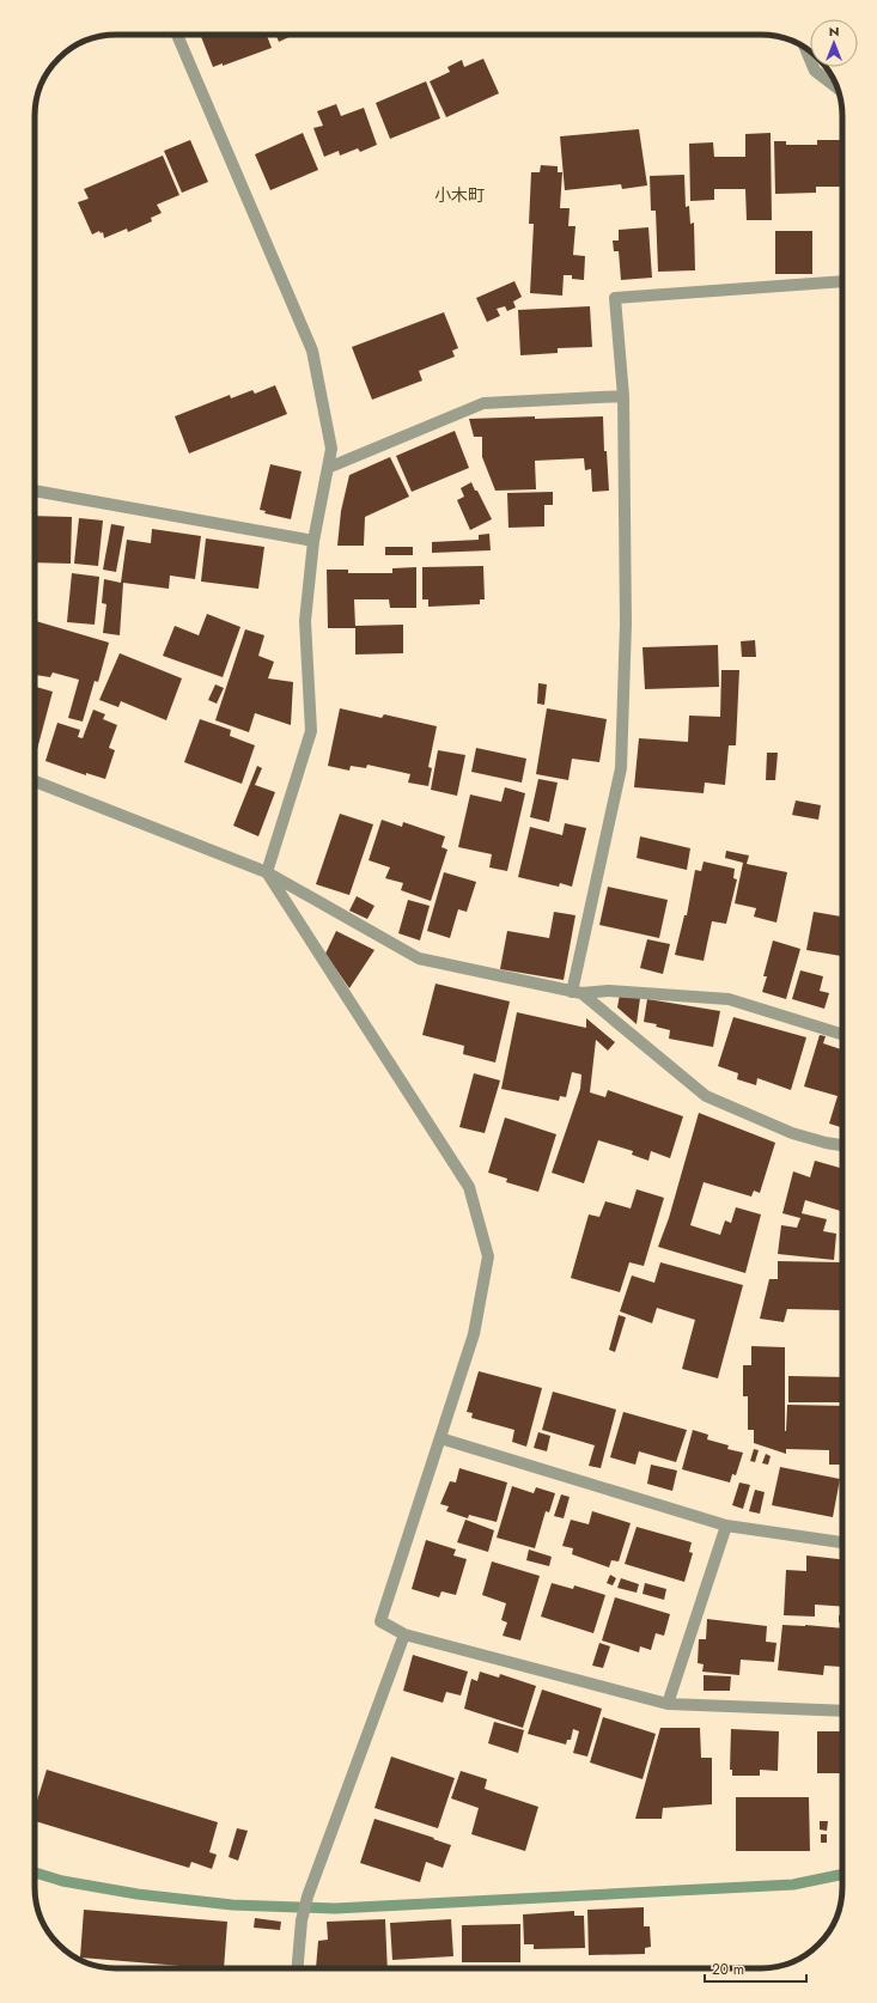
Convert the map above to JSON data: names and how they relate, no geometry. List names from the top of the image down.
{
  "districts": ["小木町"],
  "scale_bar": "20 m",
  "north": "top"
}
